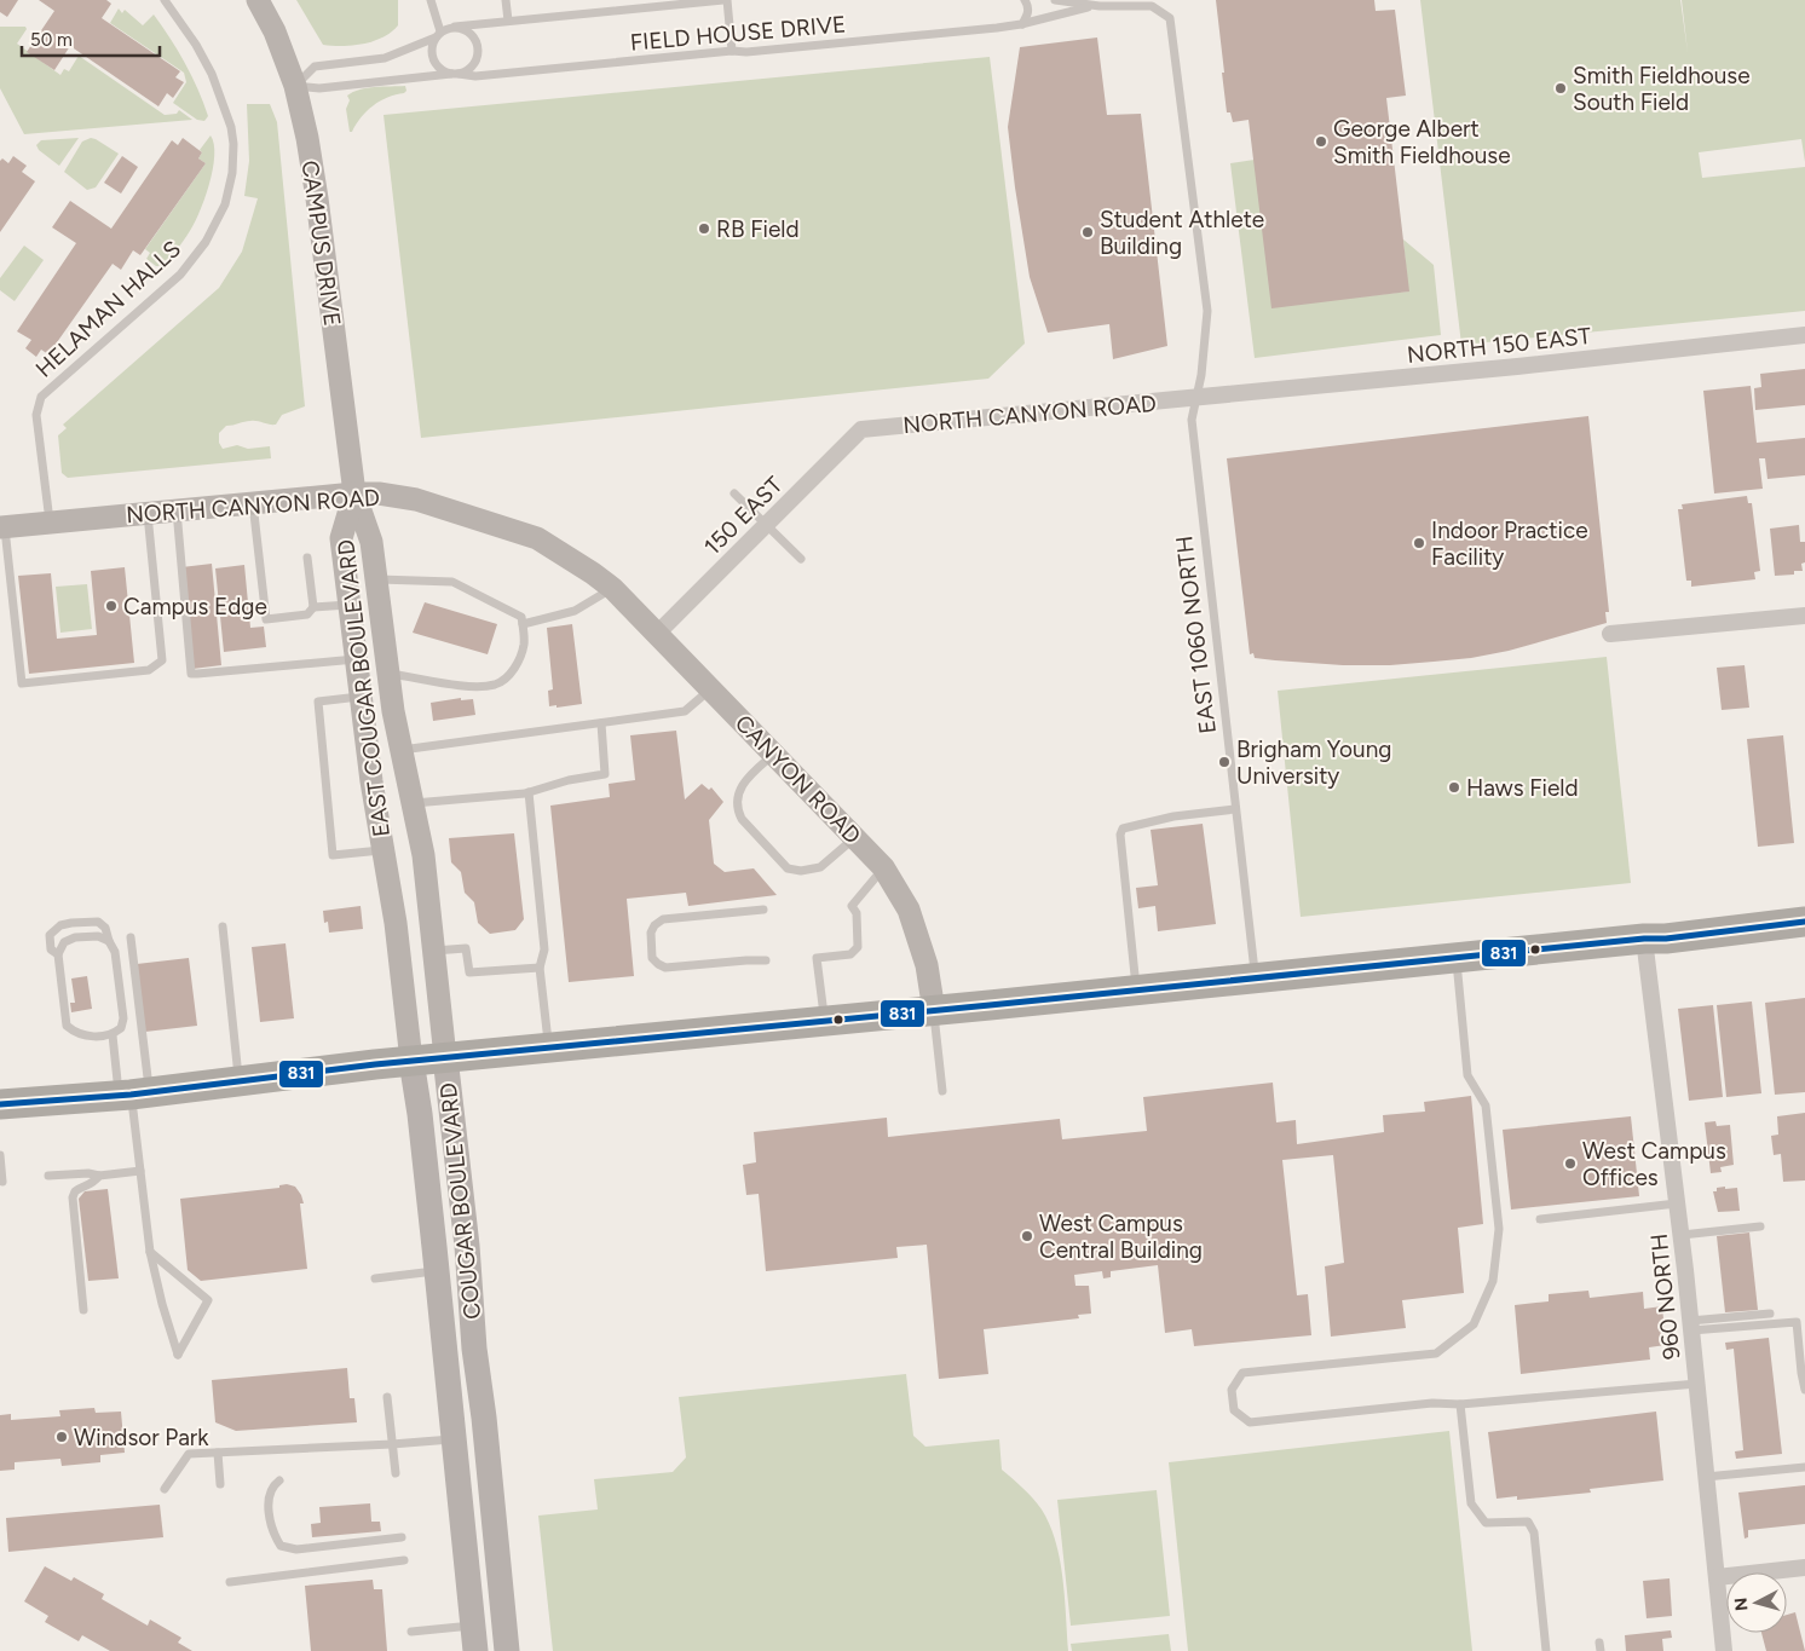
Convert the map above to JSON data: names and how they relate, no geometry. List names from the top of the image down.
{
  "streets": {
    "main road": [
      "CAMPUS DRIVE",
      "NORTH CANYON ROAD",
      "EAST COUGAR BOULEVARD",
      "CANYON ROAD",
      "COUGAR BOULEVARD"
    ],
    "street": ["NORTH 150 EAST", "150 EAST", "960 NORTH"],
    "lane": ["FIELD HOUSE DRIVE", "HELAMAN HALLS", "EAST 1060 NORTH"]
  },
  "crossings": [
    ["FIELD HOUSE DRIVE", "CAMPUS DRIVE"],
    ["FIELD HOUSE DRIVE", "NORTH 150 EAST"],
    ["FIELD HOUSE DRIVE", "NORTH CANYON ROAD"],
    ["FIELD HOUSE DRIVE", "EAST 1060 NORTH"],
    ["CAMPUS DRIVE", "NORTH CANYON ROAD"],
    ["CAMPUS DRIVE", "EAST COUGAR BOULEVARD"],
    ["HELAMAN HALLS", "NORTH CANYON ROAD"],
    ["NORTH 150 EAST", "NORTH CANYON ROAD"],
    ["NORTH 150 EAST", "EAST 1060 NORTH"],
    ["NORTH CANYON ROAD", "150 EAST"],
    ["NORTH CANYON ROAD", "EAST 1060 NORTH"],
    ["NORTH CANYON ROAD", "EAST COUGAR BOULEVARD"],
    ["NORTH CANYON ROAD", "CANYON ROAD"],
    ["150 EAST", "CANYON ROAD"],
    ["EAST COUGAR BOULEVARD", "COUGAR BOULEVARD"]
  ],
  "places": [
    "Smith Fieldhouse South Field",
    "George Albert Smith Fieldhouse",
    "RB Field",
    "Student Athlete Building",
    "Indoor Practice Facility",
    "Campus Edge",
    "Brigham Young University",
    "Haws Field",
    "West Campus Offices",
    "West Campus Central Building",
    "Windsor Park"
  ],
  "lines": ["transit line 831"],
  "scale_bar": "50 m",
  "north": "left"
}
